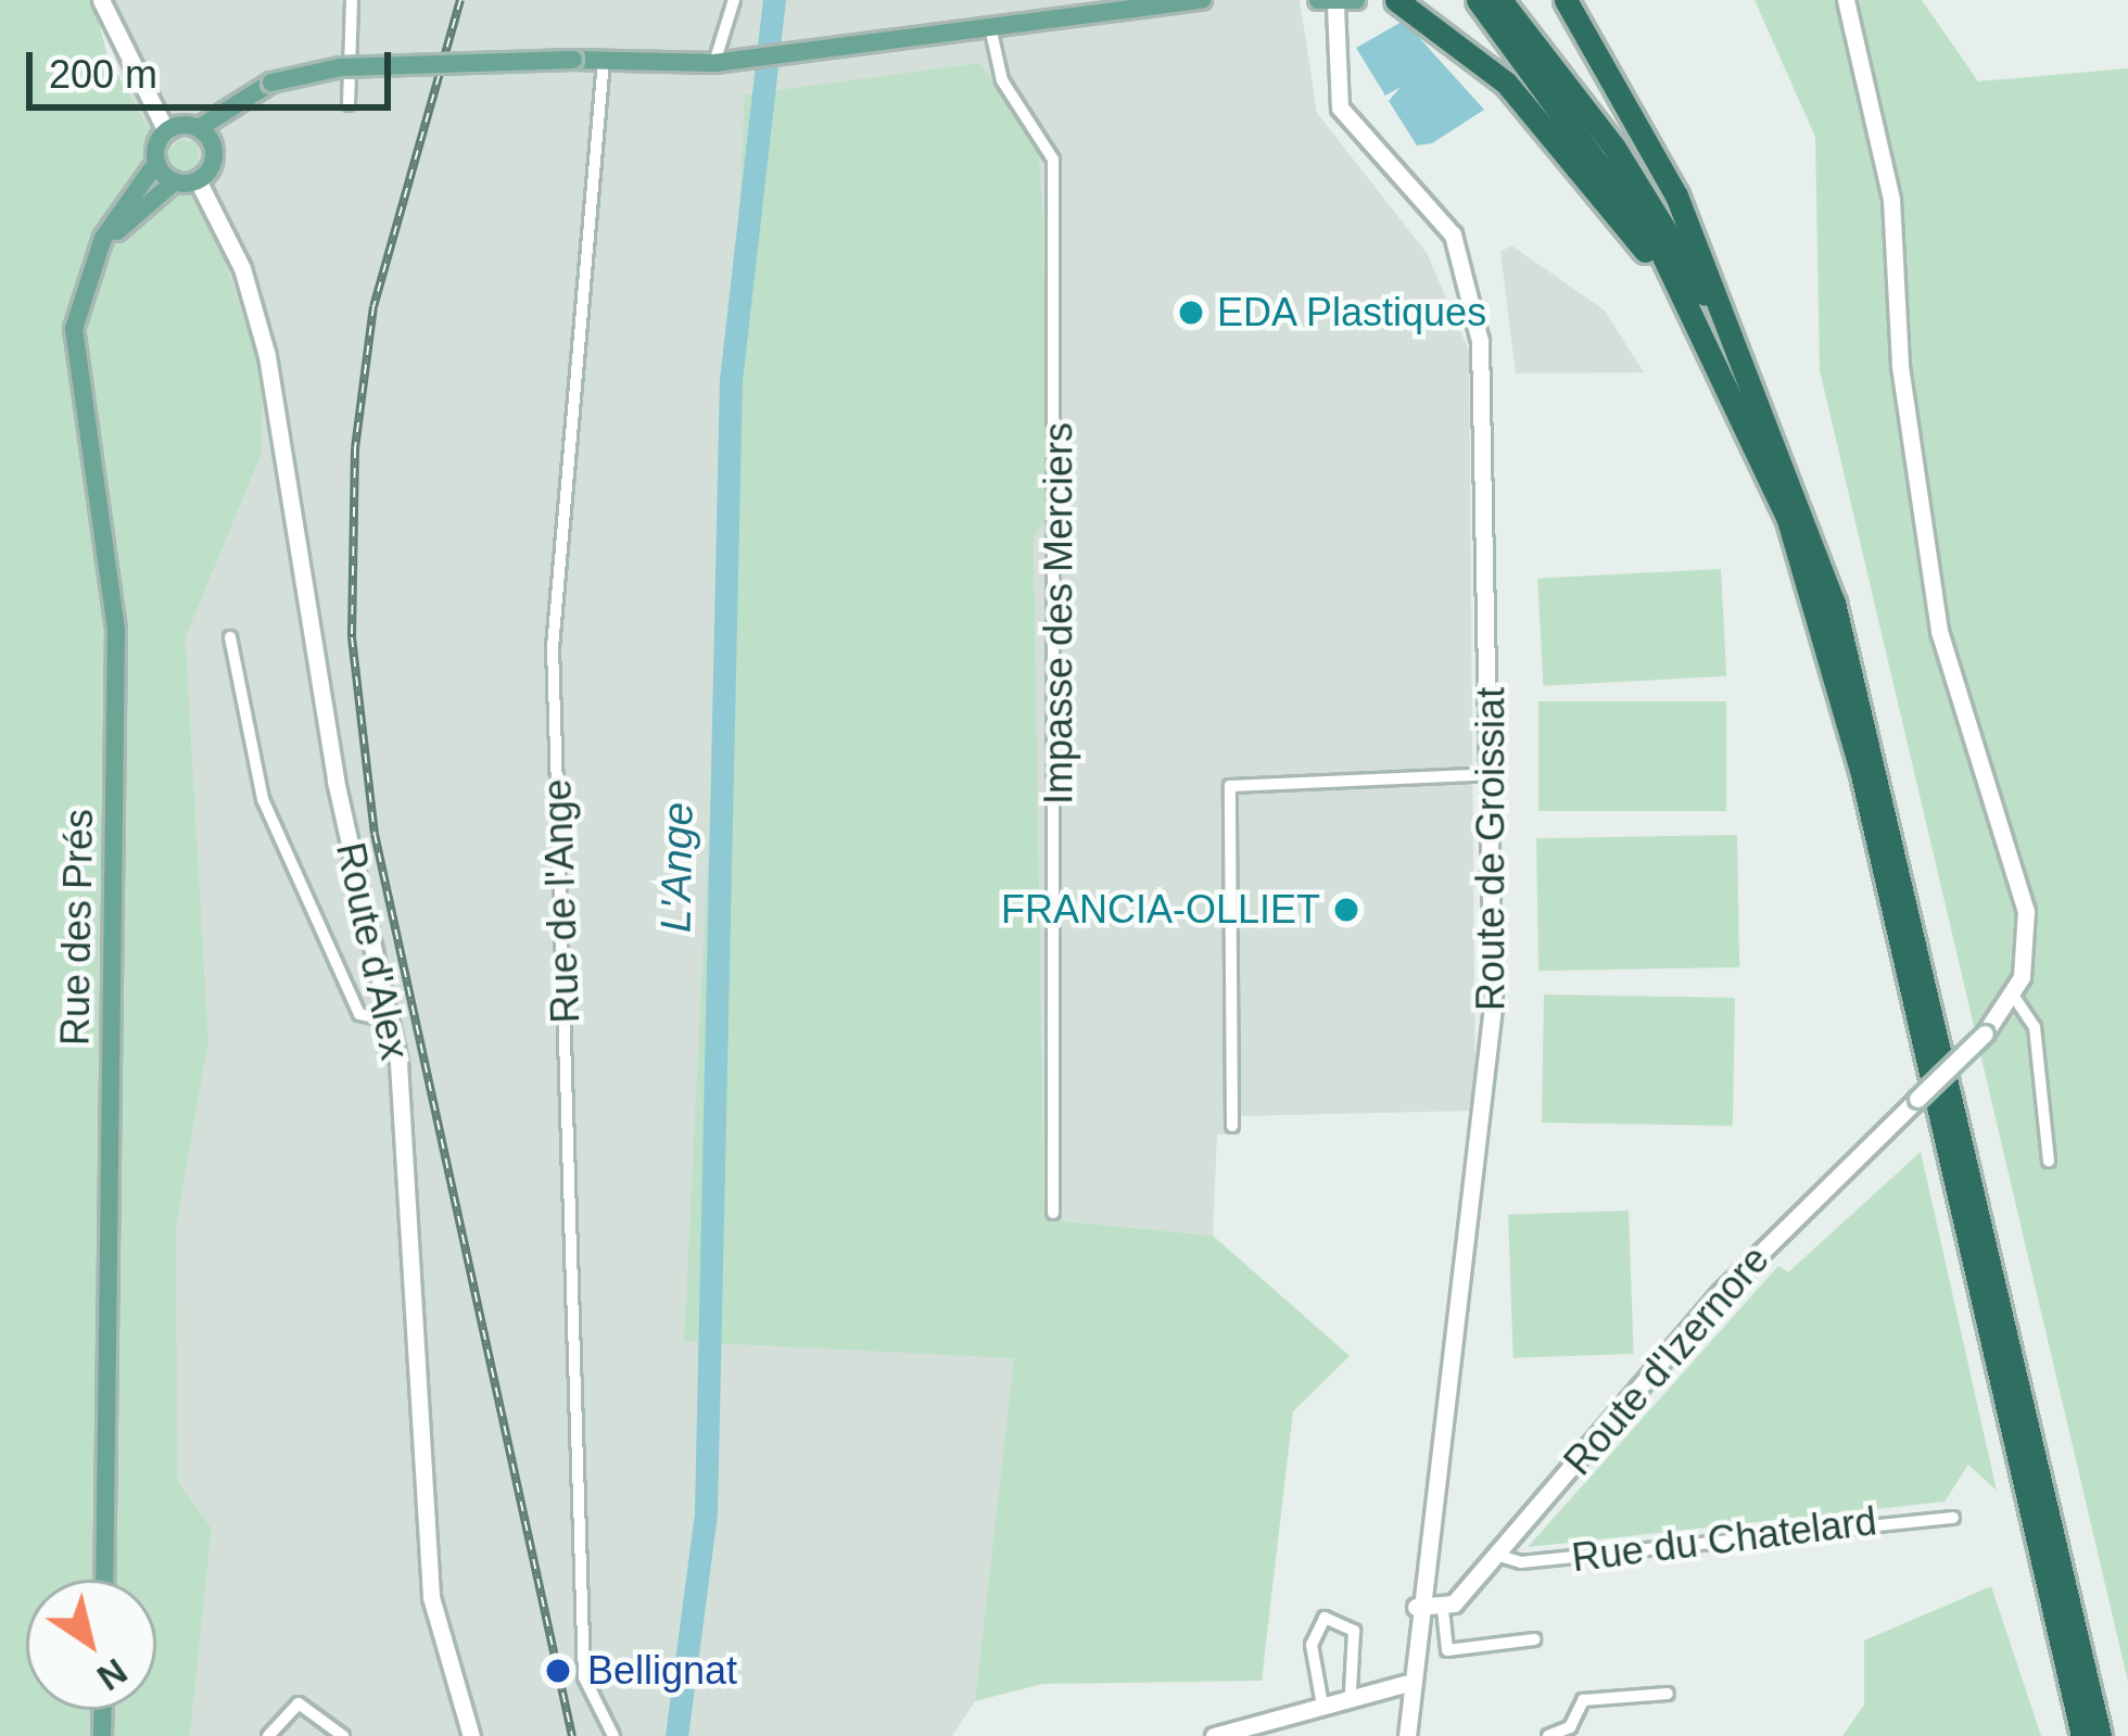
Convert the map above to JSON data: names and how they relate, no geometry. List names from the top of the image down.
{
  "streets": {
    "main road": ["Rue des Prés"],
    "street": [
      "Impasse des Merciers",
      "Route de Groissiat",
      "Rue de l'Ange",
      "Route d'Alex",
      "Route d'Izernore",
      "Rue du Chatelard"
    ]
  },
  "crossings": [
    ["Rue des Prés", "Route d'Alex"],
    ["Route d'Izernore", "Rue du Chatelard"]
  ],
  "water": ["L'Ange"],
  "places": ["EDA Plastiques", "FRANCIA-OLLIET", "Bellignat"],
  "scale_bar": "200 m",
  "north": "bottom right"
}
